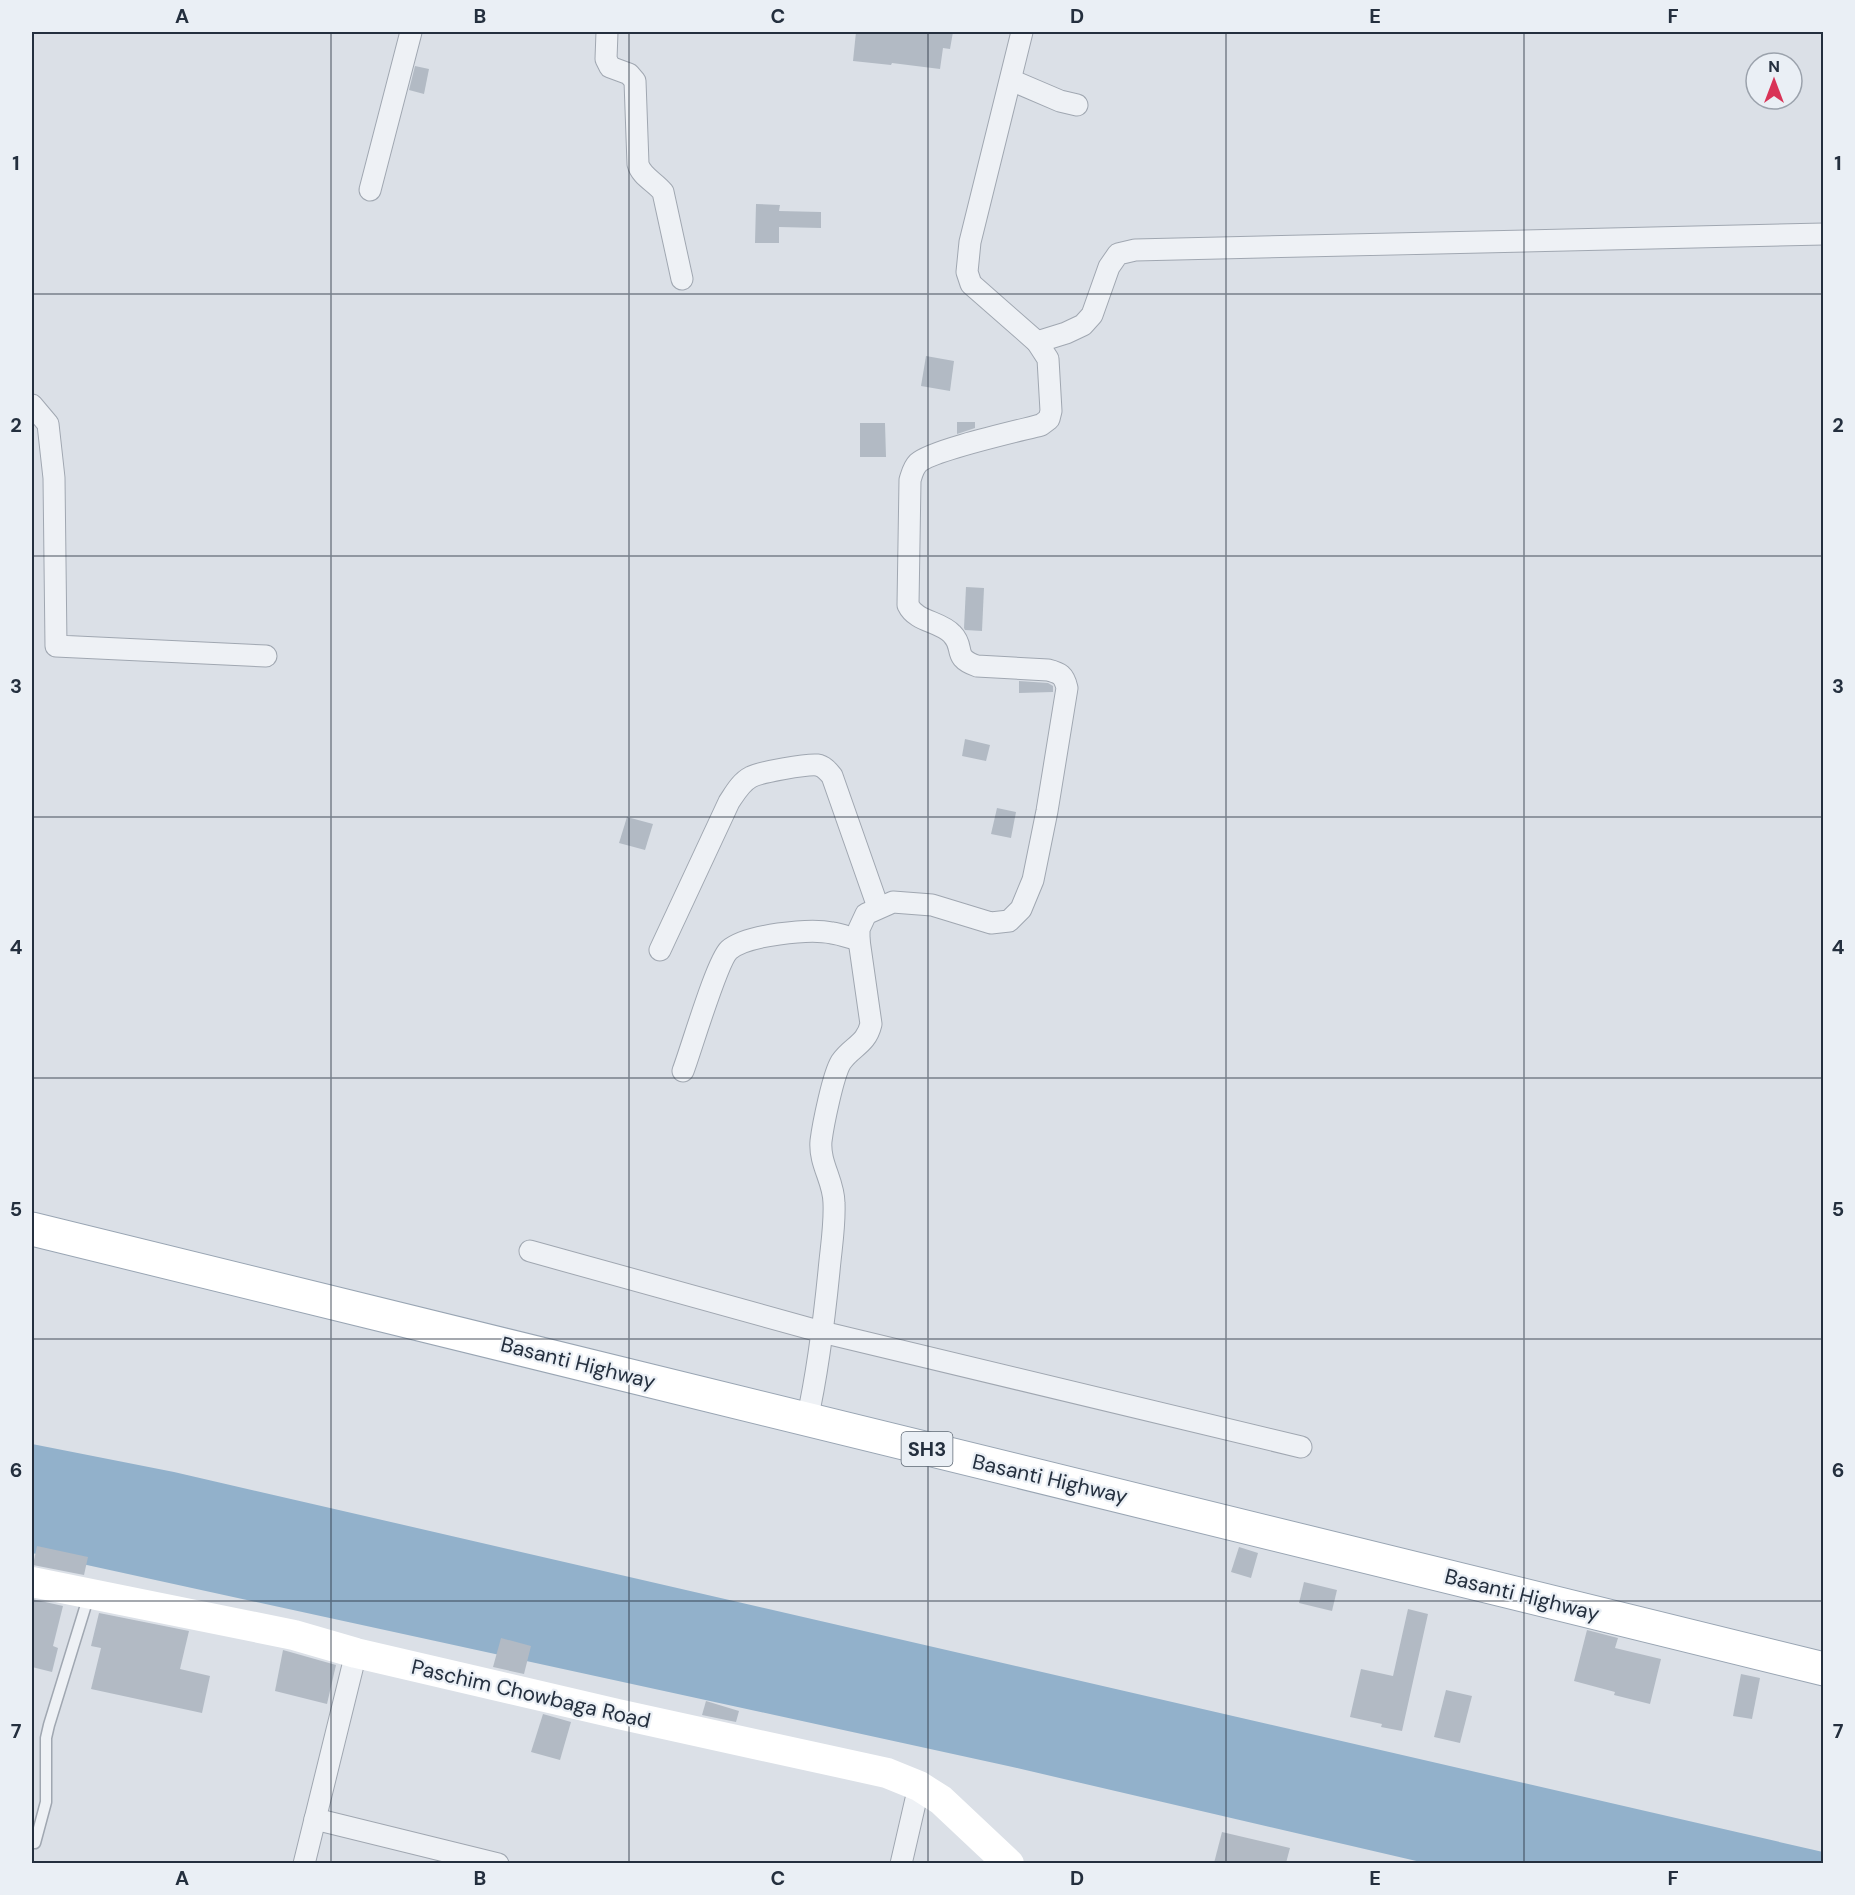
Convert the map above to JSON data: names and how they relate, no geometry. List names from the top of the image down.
{
  "streets": {
    "main road": ["Basanti Highway", "SH3"],
    "street": ["Paschim Chowbaga Road"]
  },
  "north": "top",
  "grid": {
    "columns": [
      "A",
      "B",
      "C",
      "D",
      "E",
      "F"
    ],
    "rows": [
      "1",
      "2",
      "3",
      "4",
      "5",
      "6",
      "7"
    ]
  }
}
